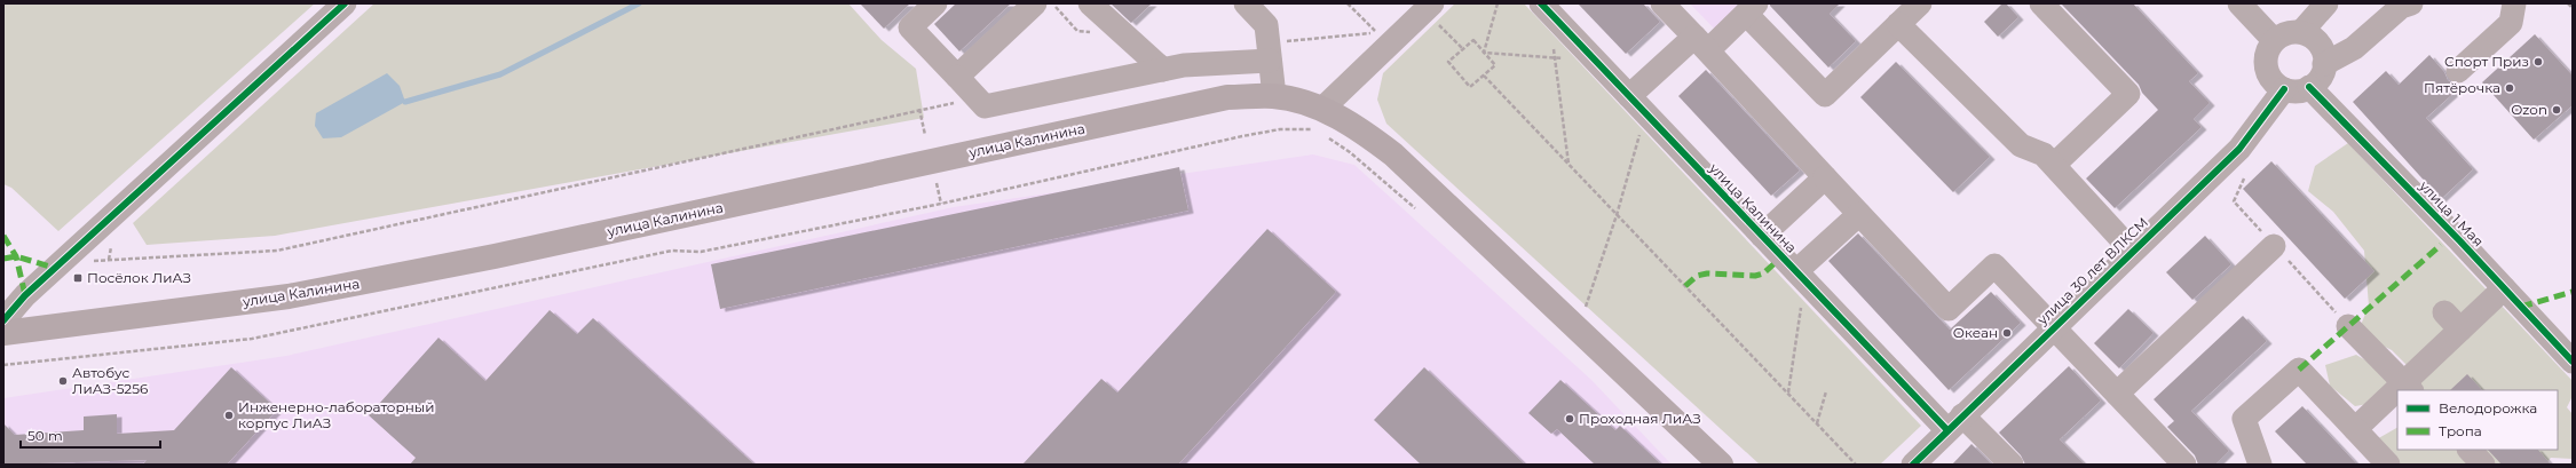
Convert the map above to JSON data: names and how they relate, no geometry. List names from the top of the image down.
{
  "streets": {
    "highway": ["улица Калинина"],
    "street": ["улица 1 Мая", "улица 30 лет ВЛКСМ"]
  },
  "crossings": [
    ["улица Калинина", "улица 30 лет ВЛКСМ"],
    ["улица 1 Мая", "улица 30 лет ВЛКСМ"]
  ],
  "places": {
    "other": [
      "Спорт Приз",
      "Пятёрочка",
      "Ozon",
      "Океан",
      "Автобус ЛиАЗ-5256",
      "Инженерно-лабораторный корпус ЛиАЗ",
      "Проходная ЛиАЗ"
    ],
    "transit": ["Посёлок ЛиАЗ"]
  },
  "legend": ["Велодорожка", "Тропа"],
  "scale_bar": "50 m"
}
